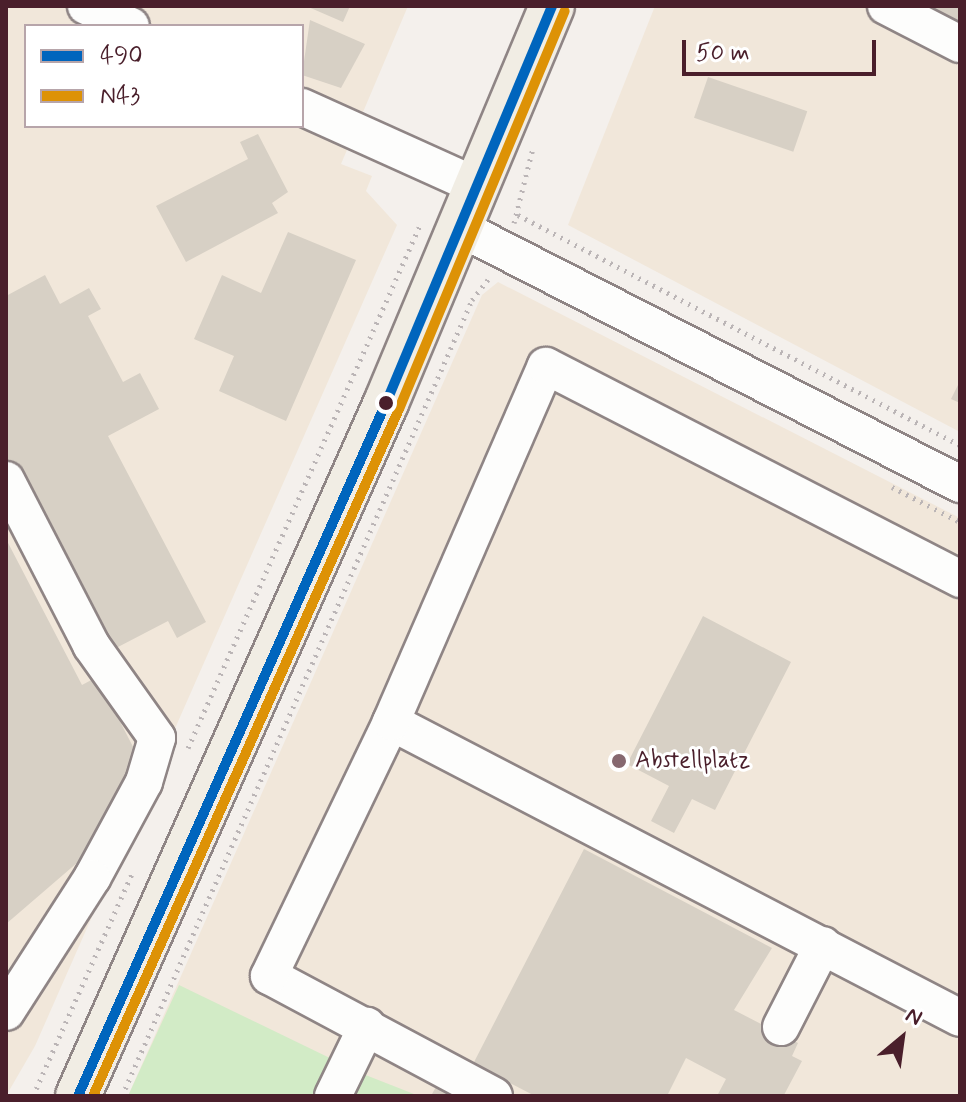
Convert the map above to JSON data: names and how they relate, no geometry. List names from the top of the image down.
{
  "places": ["Abstellplatz"],
  "lines": ["transit line 490", "transit line N43"],
  "legend": ["490", "N43"],
  "scale_bar": "50 m",
  "north": "top right"
}
